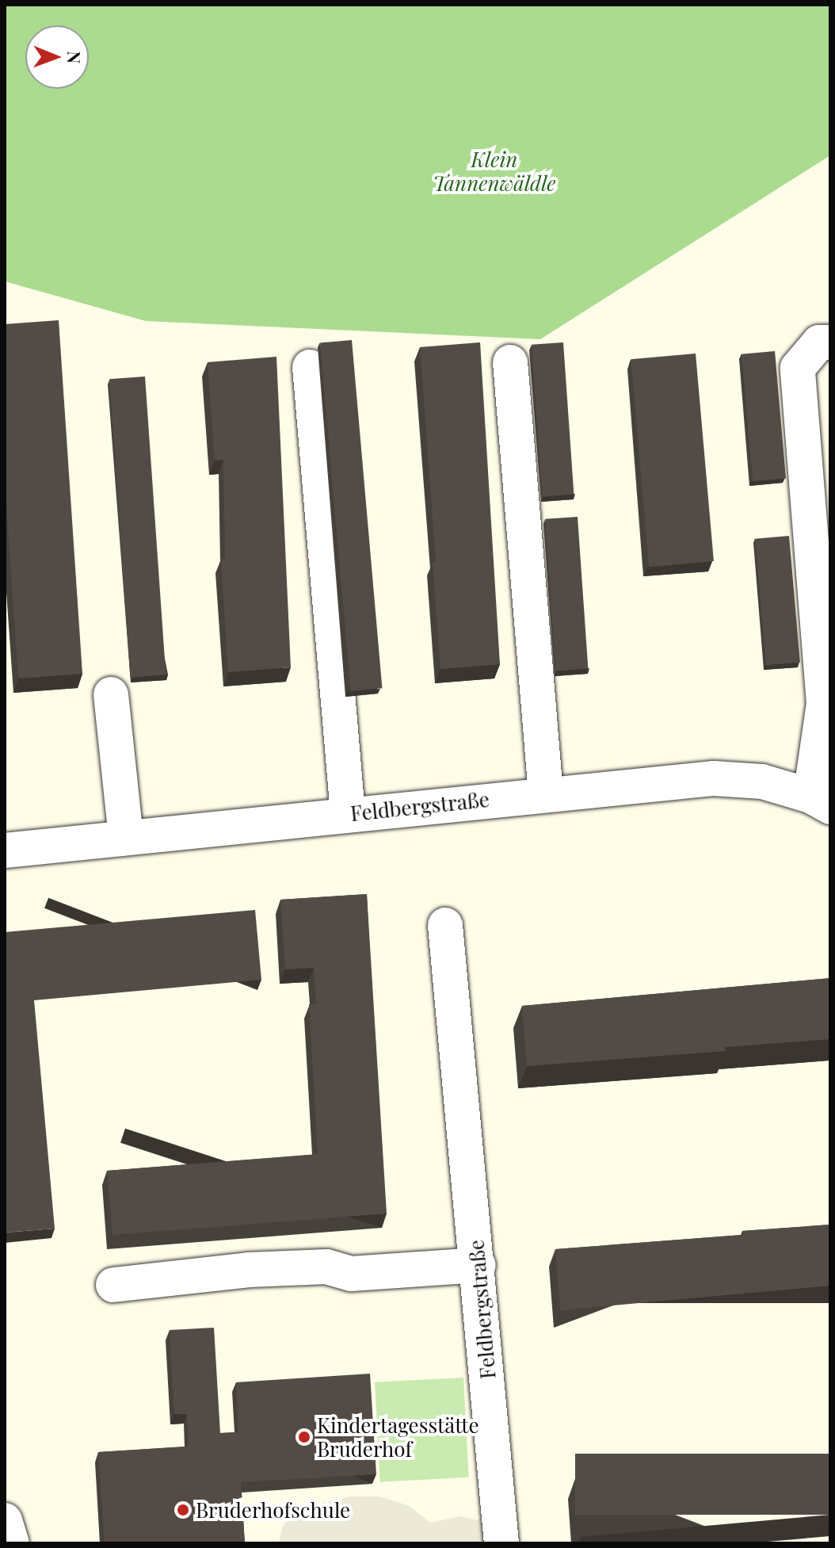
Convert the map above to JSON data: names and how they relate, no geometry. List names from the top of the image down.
{
  "streets": {
    "street": ["Feldbergstraße"]
  },
  "parks": ["Klein Tannenwäldle"],
  "places": ["Kindertagesstätte Bruderhof", "Bruderhofschule"],
  "north": "right"
}
